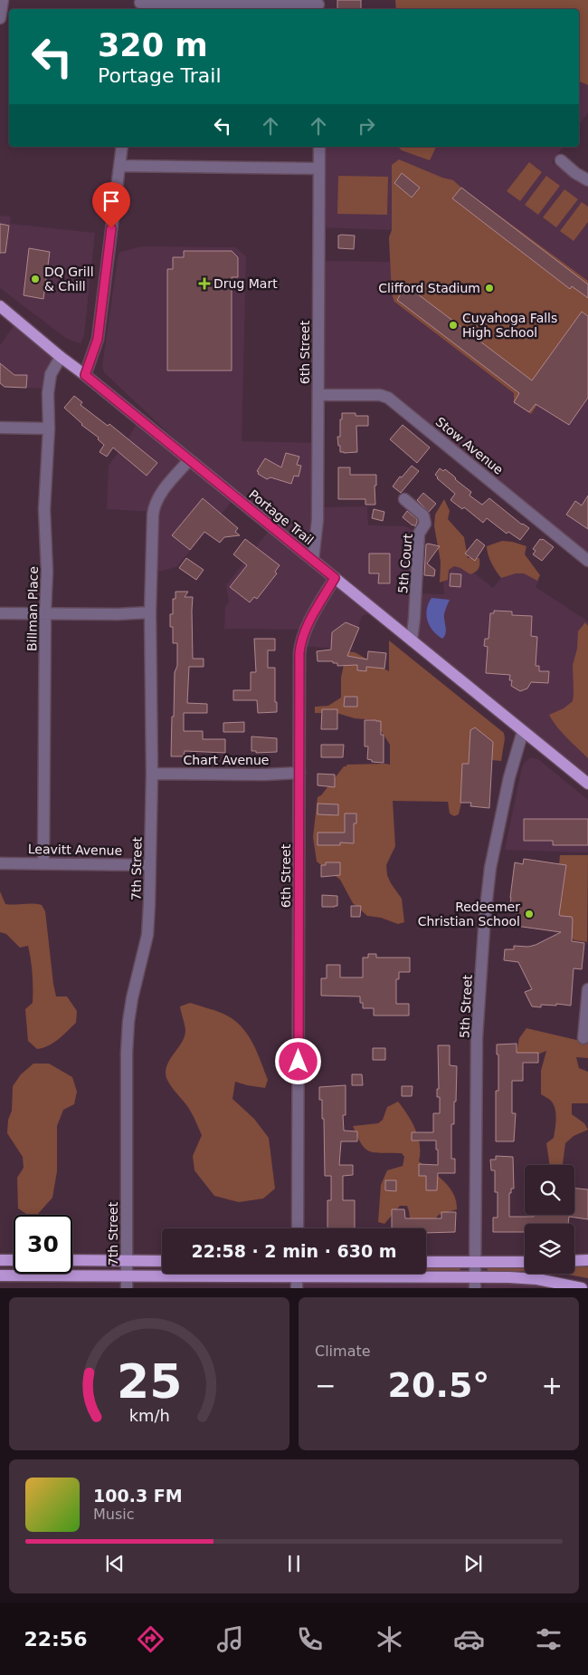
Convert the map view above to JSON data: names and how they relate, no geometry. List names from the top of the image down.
{
  "streets": {
    "main road": ["Portage Trail"],
    "street": [
      "6th Street",
      "Stow Avenue",
      "5th Court",
      "Billman Place",
      "Chart Avenue",
      "Leavitt Avenue",
      "7th Street",
      "5th Street"
    ]
  },
  "crossings": [
    ["6th Street", "Stow Avenue"],
    ["6th Street", "Portage Trail"],
    ["6th Street", "Chart Avenue"],
    ["Portage Trail", "5th Court"],
    ["Portage Trail", "Billman Place"],
    ["Portage Trail", "7th Street"],
    ["Portage Trail", "5th Street"],
    ["Billman Place", "Leavitt Avenue"],
    ["Chart Avenue", "7th Street"],
    ["Leavitt Avenue", "7th Street"]
  ],
  "places": {
    "other": [
      "DQ Grill & Chill",
      "Clifford Stadium",
      "Cuyahoga Falls High School",
      "Redeemer Christian School"
    ],
    "health": ["Drug Mart"]
  },
  "page": {
    "turn": ["320 m", "Portage Trail"],
    "limit": "30",
    "trip": "22:58 · 2 min · 630 m",
    "tile": "Climate",
    "heat": ["−", "20.5°", "+"],
    "song": ["100.3 FM", "Music"],
    "tabs": "22:56",
    "gauge": ["25", "km/h"]
  }
}
